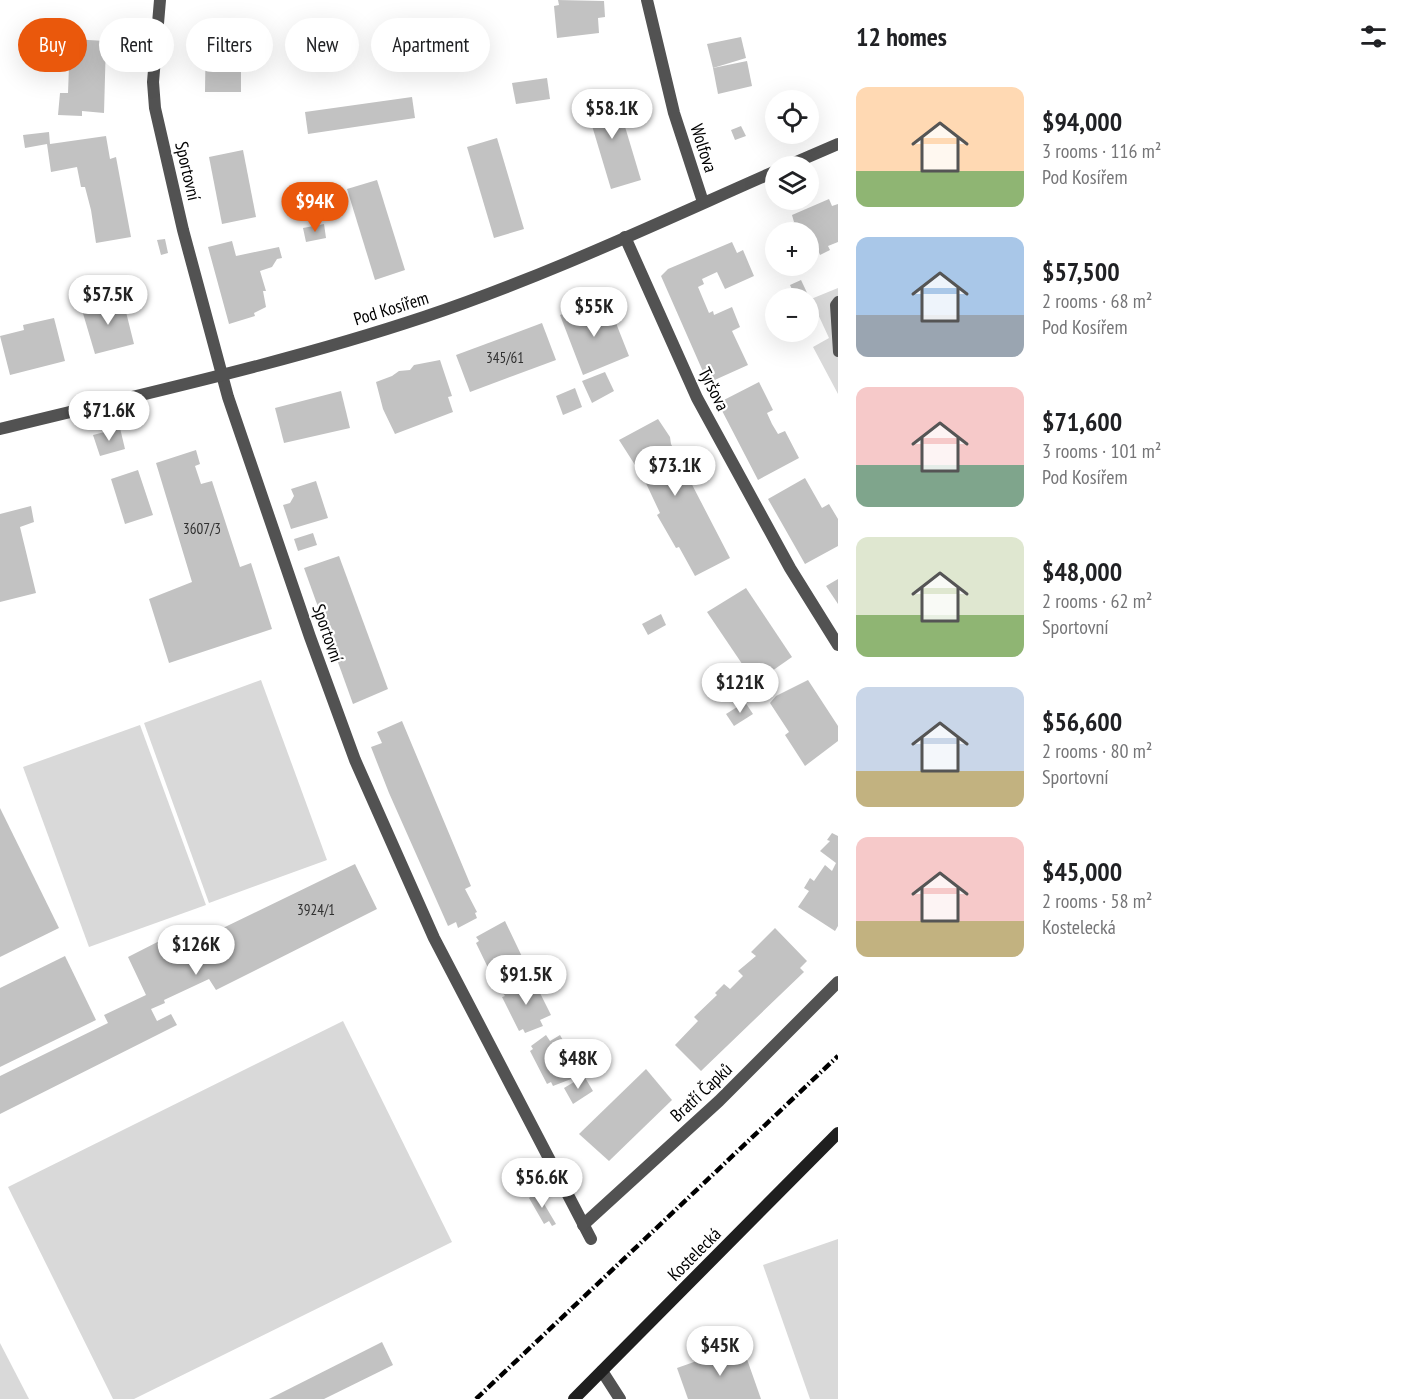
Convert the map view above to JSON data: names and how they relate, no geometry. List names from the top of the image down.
{
  "streets": {
    "street": [
      "Wolfova",
      "Sportovní",
      "Pod Kosířem",
      "Tyršova",
      "Bratří Čapků",
      "Kostelecká"
    ]
  },
  "crossings": [
    ["Wolfova", "Pod Kosířem"],
    ["Sportovní", "Pod Kosířem"],
    ["Sportovní", "Bratří Čapků"],
    ["Pod Kosířem", "Tyršova"]
  ],
  "house_numbers": ["345/61", "3607/3", "3924/1"],
  "page": {
    "heading": "12 homes",
    "chip": [
      "Buy",
      "Rent",
      "Filters",
      "New",
      "Apartment"
    ],
    "list": [
      {
        "name": "$94,000",
        "note": "3 rooms · 116 m² · Pod Kosířem"
      },
      {
        "name": "$57,500",
        "note": "2 rooms · 68 m² · Pod Kosířem"
      },
      {
        "name": "$71,600",
        "note": "3 rooms · 101 m² · Pod Kosířem"
      },
      {
        "name": "$48,000",
        "note": "2 rooms · 62 m² · Sportovní"
      },
      {
        "name": "$56,600",
        "note": "2 rooms · 80 m² · Sportovní"
      },
      {
        "name": "$45,000",
        "note": "2 rooms · 58 m² · Kostelecká"
      }
    ],
    "price": [
      "$58.1K",
      "$94K",
      "$57.5K",
      "$55K",
      "$71.6K",
      "$73.1K",
      "$121K",
      "$126K",
      "$91.5K",
      "$48K",
      "$56.6K",
      "$45K"
    ],
    "map_buttons": ["+", "−"]
  }
}
